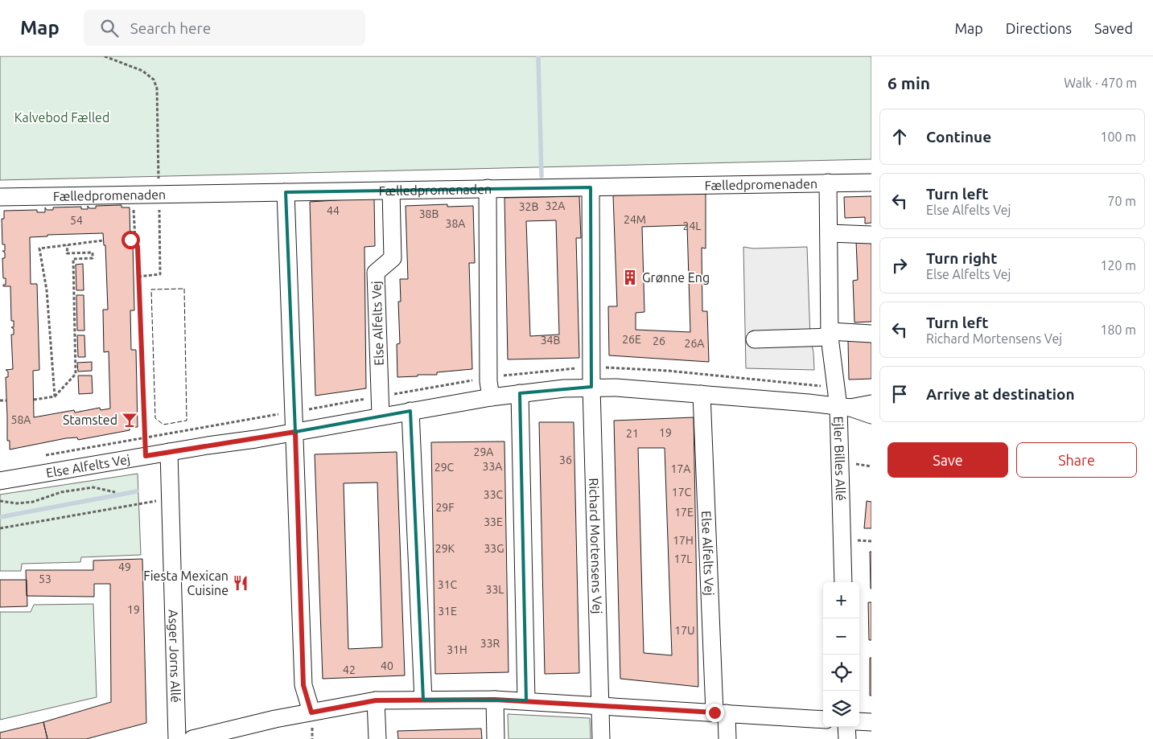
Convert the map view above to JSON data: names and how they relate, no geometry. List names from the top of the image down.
{
  "streets": {
    "street": [
      "Fælledpromenaden",
      "Else Alfelts Vej",
      "Ejler Billes Allé",
      "Richard Mortensens Vej",
      "Asger Jorns Allé"
    ]
  },
  "crossings": [
    ["Fælledpromenaden", "Else Alfelts Vej"],
    ["Fælledpromenaden", "Ejler Billes Allé"],
    ["Else Alfelts Vej", "Ejler Billes Allé"],
    ["Else Alfelts Vej", "Richard Mortensens Vej"],
    ["Else Alfelts Vej", "Asger Jorns Allé"]
  ],
  "parks": ["Kalvebod Fælled"],
  "places": {
    "building": ["Grønne Eng"],
    "bar": ["Stamsted"],
    "restaurant": ["Fiesta Mexican Cuisine"]
  },
  "house_numbers": [
    "32A",
    "32B",
    "44",
    "38B",
    "24M",
    "54",
    "38A",
    "24L",
    "26E",
    "34B",
    "26",
    "26A",
    "58A",
    "19",
    "21",
    "29A",
    "36",
    "33A",
    "29C",
    "17A",
    "17C",
    "33C",
    "29F",
    "17E",
    "33E",
    "17H",
    "29K",
    "33G",
    "17L",
    "49",
    "53",
    "31C",
    "33L",
    "19",
    "31E",
    "17U",
    "33R",
    "31H",
    "40",
    "42"
  ],
  "page": {
    "header": "Map",
    "search": "Search here",
    "nav": ["Map", "Directions", "Saved"],
    "heading": ["6 min", "Walk · 470 m"],
    "list": [
      ["Continue", "100 m"],
      ["Turn left", "Else Alfelts Vej", "70 m"],
      ["Turn right", "Else Alfelts Vej", "120 m"],
      ["Turn left", "Richard Mortensens Vej", "180 m"],
      "Arrive at destination"
    ],
    "buttons": ["Save", "Share"],
    "map_buttons": ["+", "−"]
  }
}
